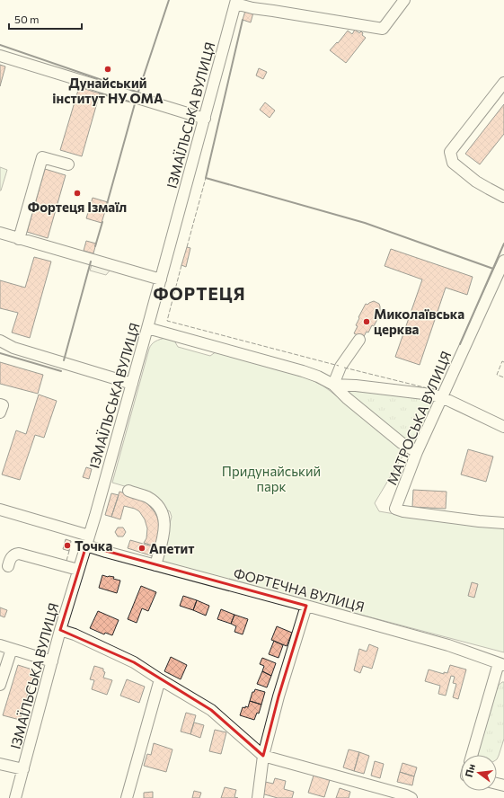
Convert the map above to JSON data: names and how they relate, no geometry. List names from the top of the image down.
{
  "streets": {
    "street": ["ІЗМАЇЛЬСЬКА ВУЛИЦЯ", "МАТРОСЬКА ВУЛИЦЯ", "ФОРТЕЧНА ВУЛИЦЯ"]
  },
  "crossings": [
    ["ІЗМАЇЛЬСЬКА ВУЛИЦЯ", "ФОРТЕЧНА ВУЛИЦЯ"]
  ],
  "districts": ["ФОРТЕЦЯ"],
  "parks": ["Придунайський парк"],
  "places": [
    "Дунайський інститут НУ ОМА",
    "Фортеця Ізмаїл",
    "Миколаївська церква",
    "Точка",
    "Апетит"
  ],
  "scale_bar": "50 m",
  "north": "left"
}
